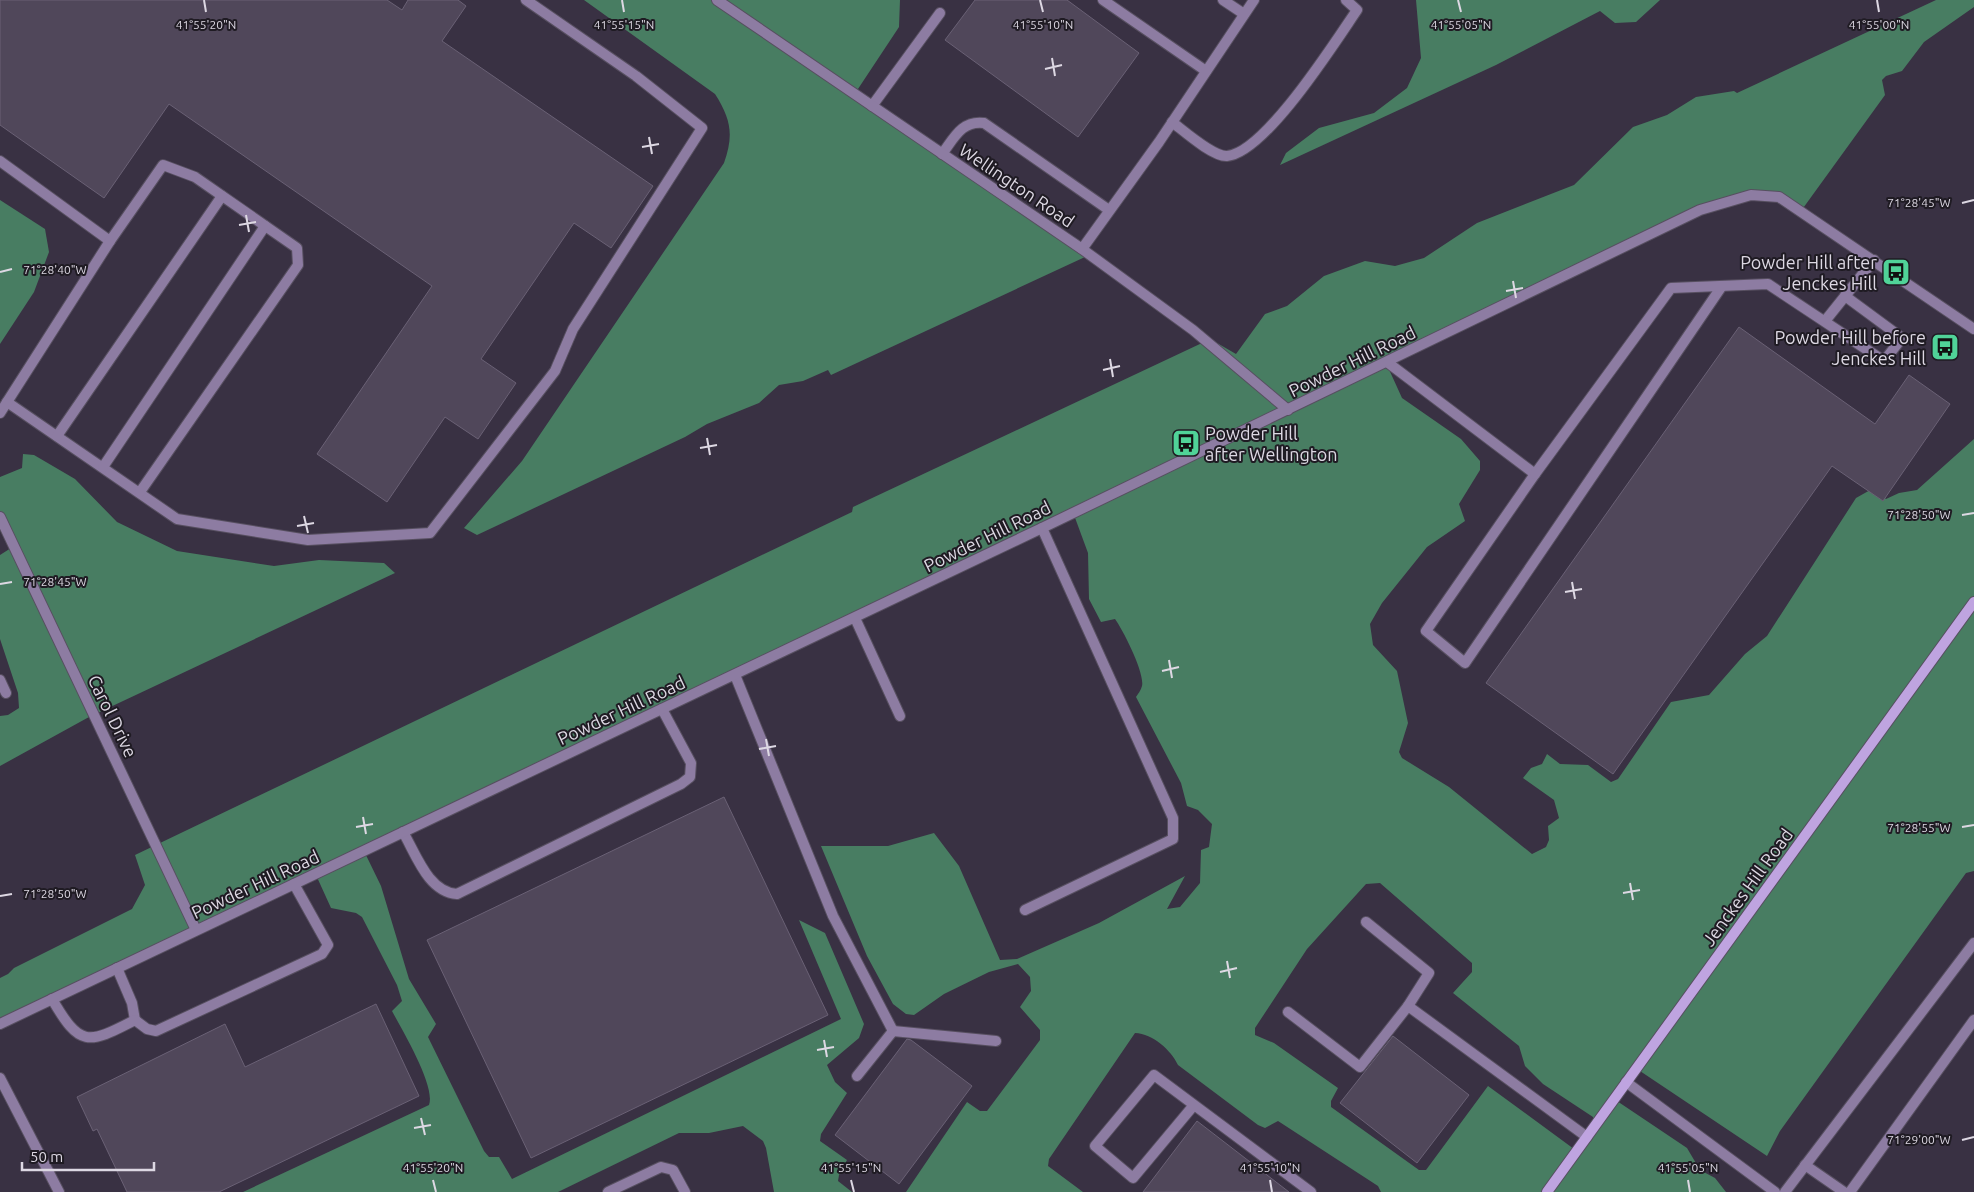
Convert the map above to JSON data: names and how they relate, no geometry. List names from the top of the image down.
{
  "streets": {
    "main road": ["Jenckes Hill Road"],
    "street": ["Wellington Road", "Powder Hill Road", "Carol Drive"]
  },
  "crossings": [
    ["Wellington Road", "Powder Hill Road"],
    ["Powder Hill Road", "Carol Drive"]
  ],
  "places": {
    "bus stop": ["Powder Hill after Jenckes Hill", "Powder Hill before Jenckes Hill", "Powder Hill after Wellington"]
  },
  "scale_bar": "50 m",
  "coordinates": [
    "41°55'20\"N",
    "41°55'15\"N",
    "41°55'10\"N",
    "41°55'05\"N",
    "41°55'00\"N",
    "71°28'45\"W",
    "71°28'40\"W",
    "71°28'50\"W",
    "71°28'55\"W",
    "71°29'00\"W"
  ]
}
